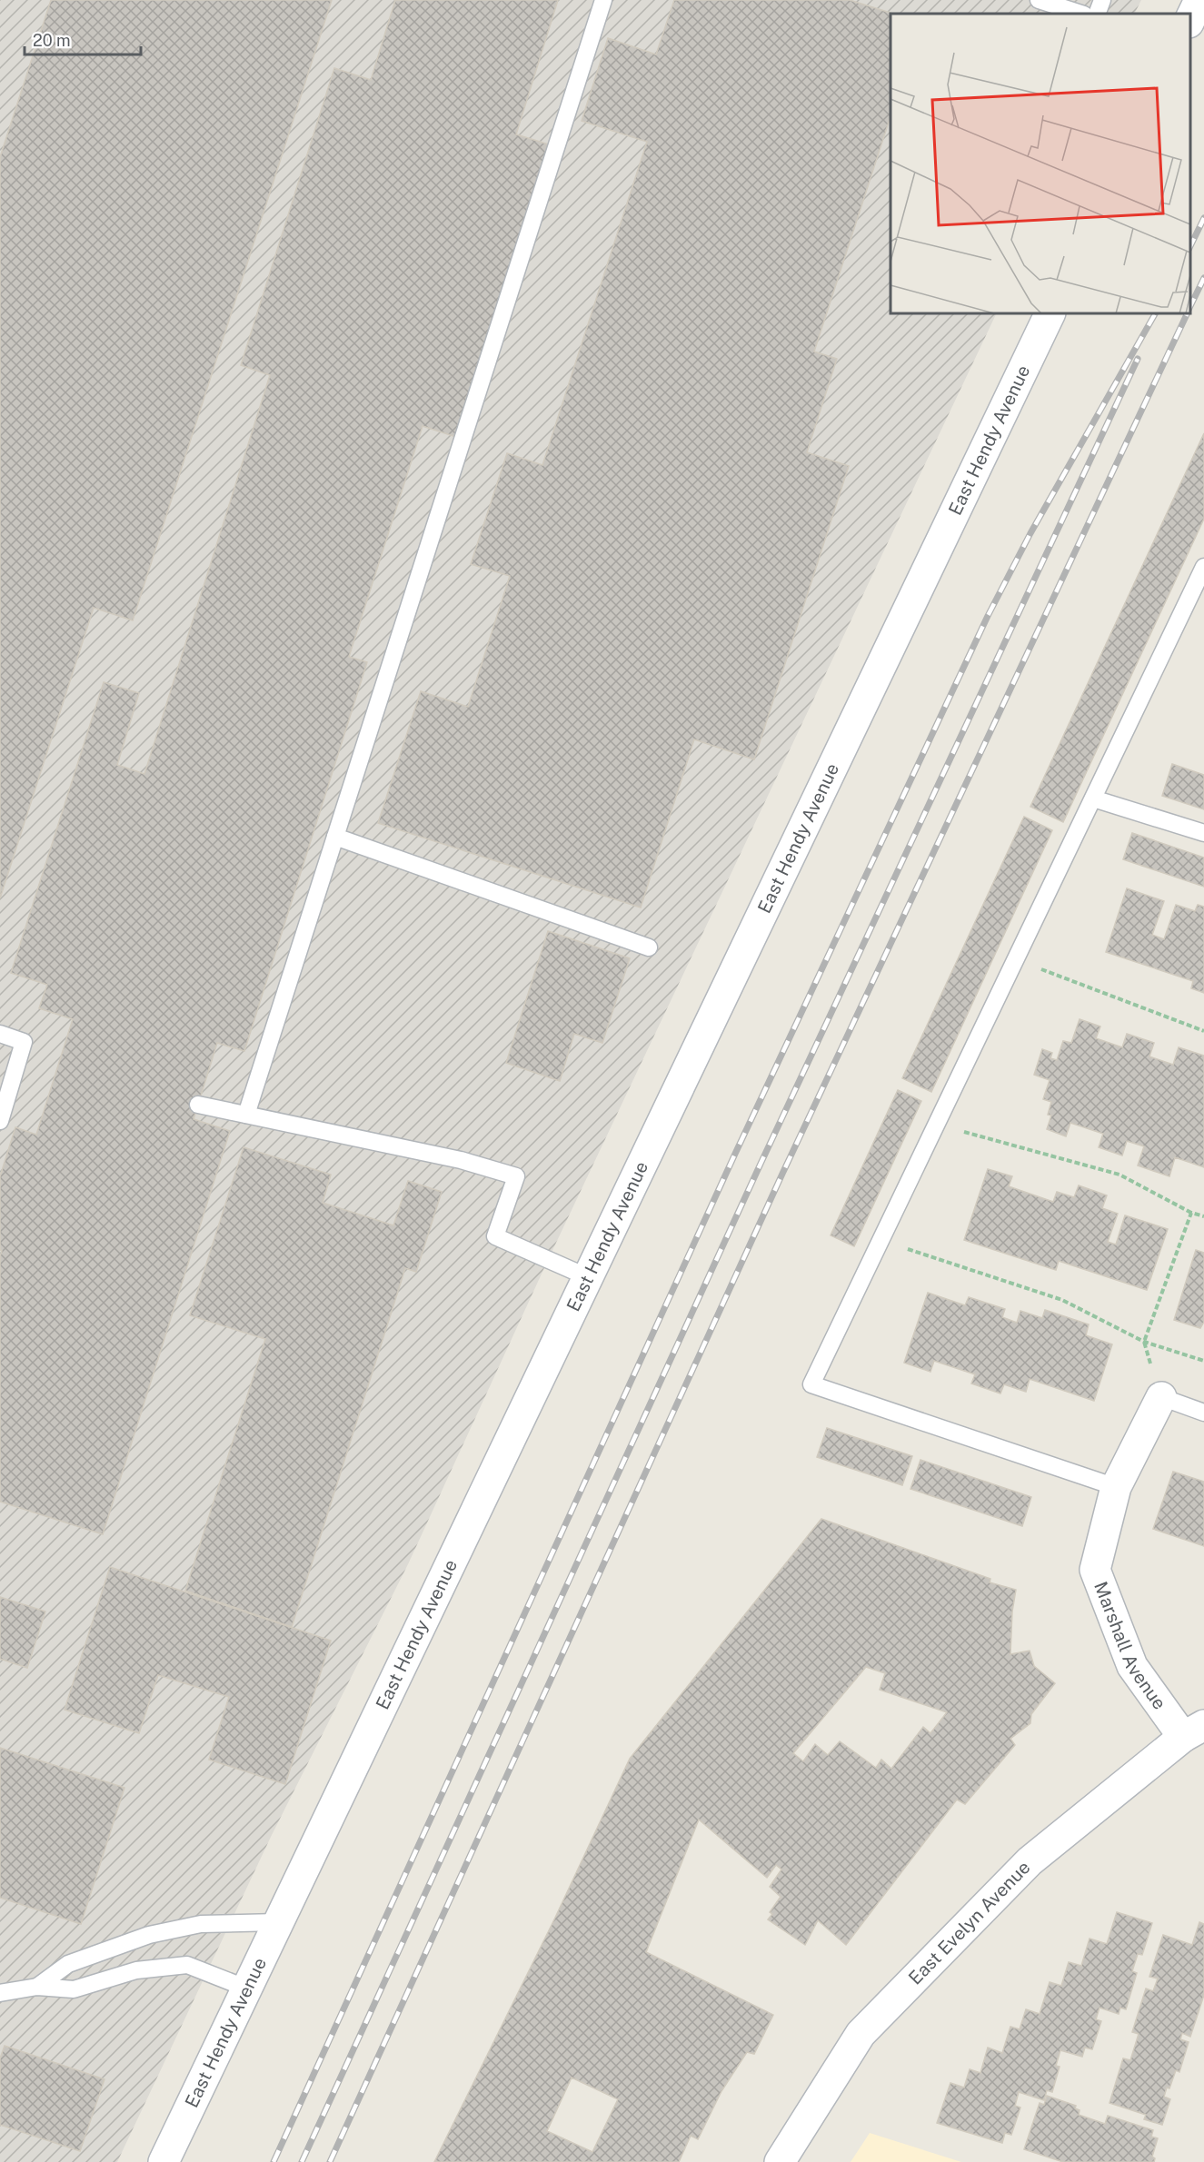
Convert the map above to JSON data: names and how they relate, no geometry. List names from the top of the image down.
{
  "streets": {
    "street": ["East Hendy Avenue", "Marshall Avenue", "East Evelyn Avenue"]
  },
  "crossings": [
    ["Marshall Avenue", "East Evelyn Avenue"]
  ],
  "scale_bar": "20 m"
}
